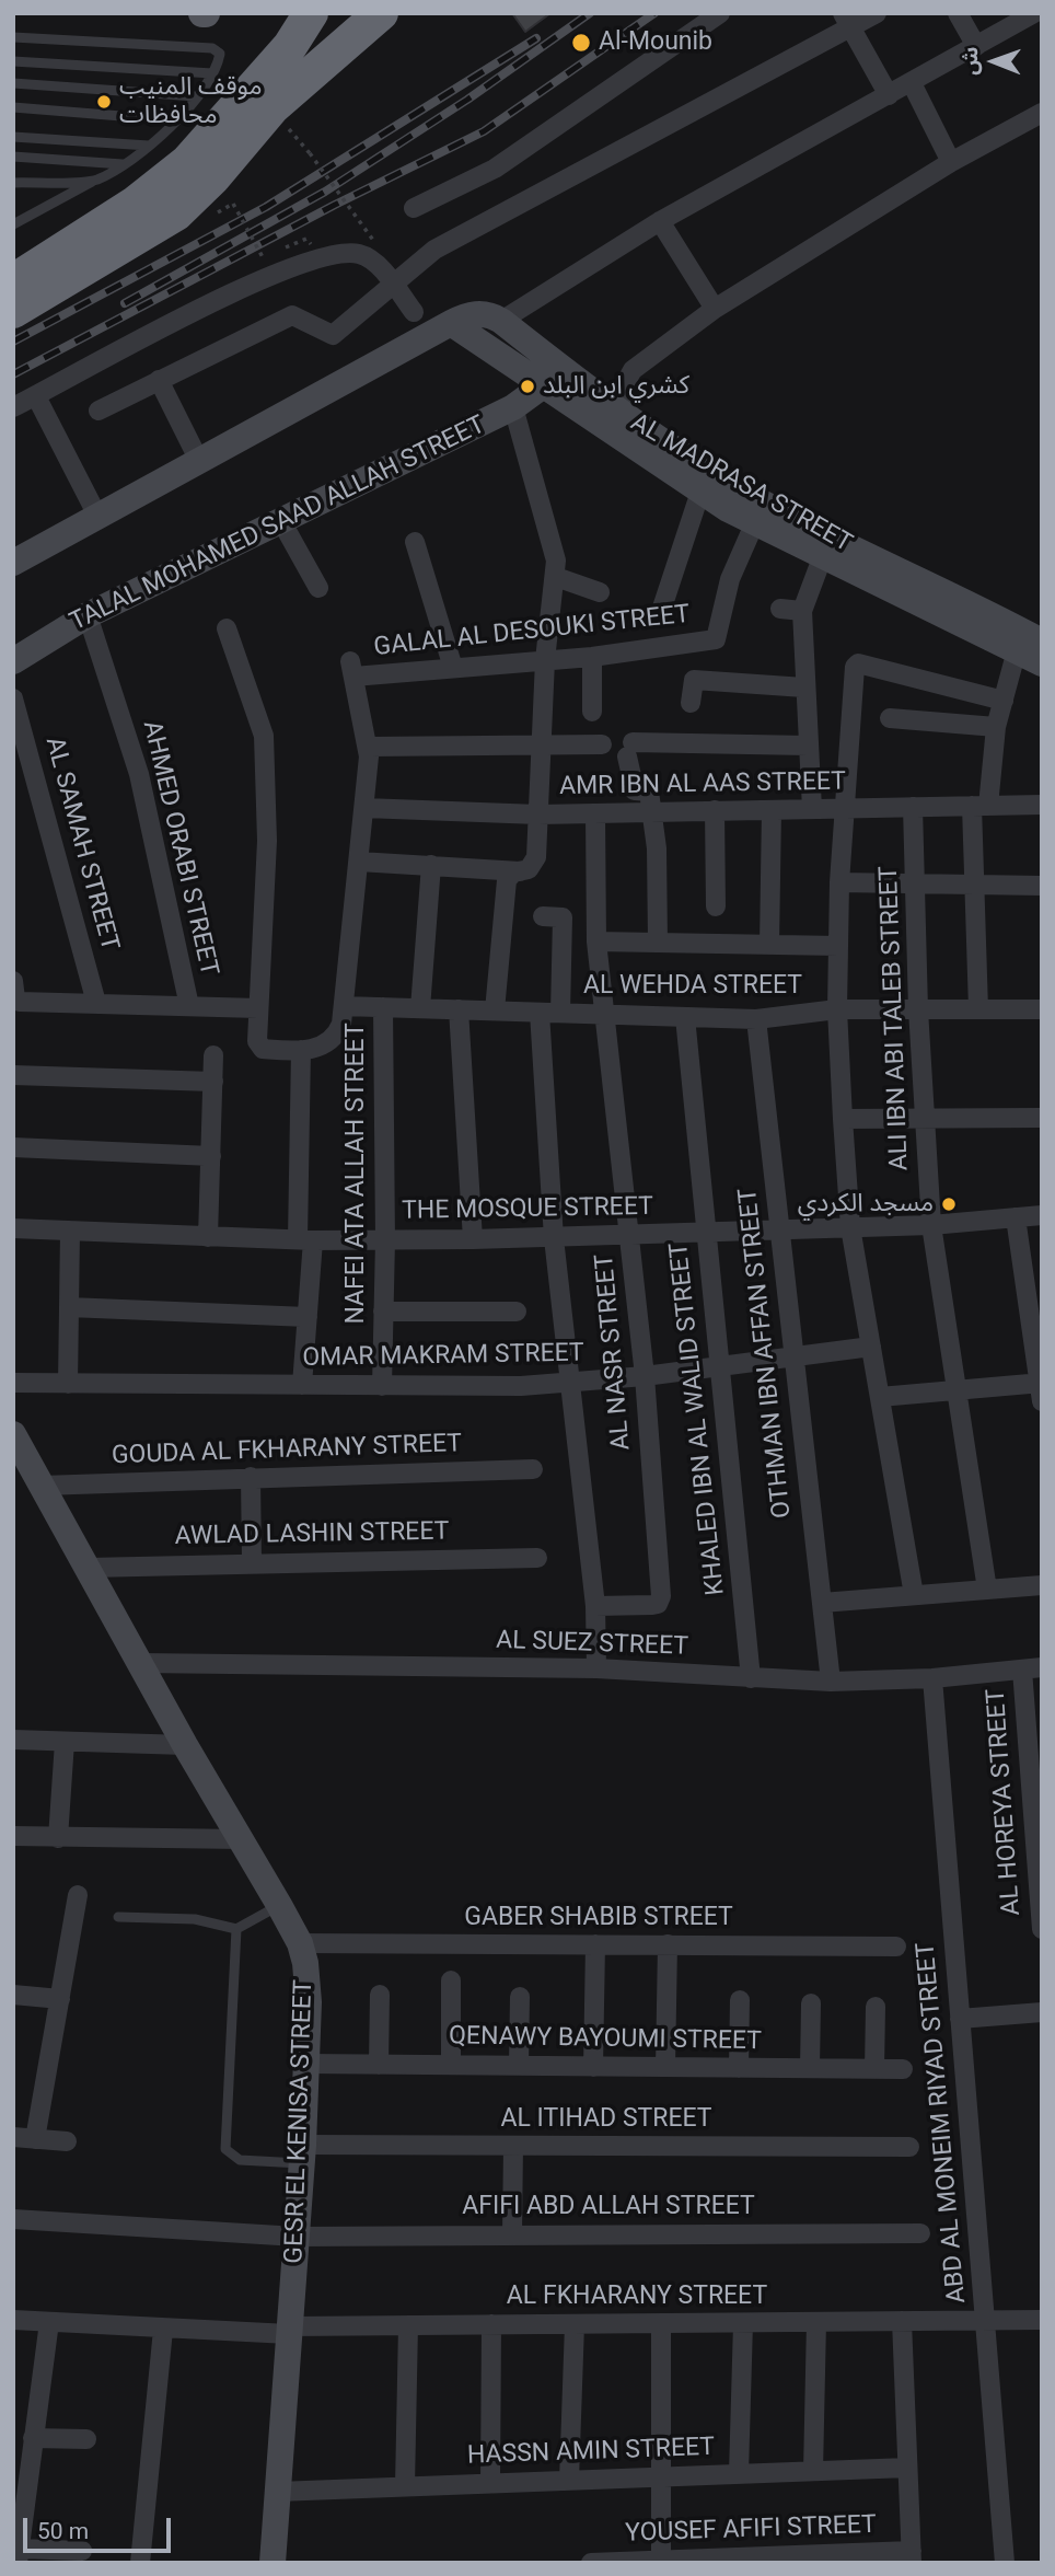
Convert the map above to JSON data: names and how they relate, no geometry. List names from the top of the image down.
{
  "streets": {
    "main road": ["AL MADRASA STREET", "TALAL MOHAMED SAAD ALLAH STREET", "GESR EL KENISA STREET"],
    "street": [
      "GALAL AL DESOUKI STREET",
      "AMR IBN AL AAS STREET",
      "AL SAMAH STREET",
      "AHMED ORABI STREET",
      "AL WEHDA STREET",
      "ALI IBN ABI TALEB STREET",
      "NAFEI ATA ALLAH STREET",
      "THE MOSQUE STREET",
      "AL NASR STREET",
      "OTHMAN IBN AFFAN STREET",
      "OMAR MAKRAM STREET",
      "KHALED IBN AL WALID STREET",
      "GOUDA AL FKHARANY STREET",
      "AWLAD LASHIN STREET",
      "AL SUEZ STREET",
      "AL HOREYA STREET",
      "GABER SHABIB STREET",
      "QENAWY BAYOUMI STREET",
      "AL ITIHAD STREET",
      "ABD AL MONEIM RIYAD STREET",
      "AFIFI ABD ALLAH STREET",
      "AL FKHARANY STREET",
      "HASSN AMIN STREET",
      "YOUSEF AFIFI STREET"
    ]
  },
  "crossings": [
    ["AL MADRASA STREET", "TALAL MOHAMED SAAD ALLAH STREET"],
    ["AL MADRASA STREET", "GALAL AL DESOUKI STREET"],
    ["TALAL MOHAMED SAAD ALLAH STREET", "AHMED ORABI STREET"],
    ["AMR IBN AL AAS STREET", "ALI IBN ABI TALEB STREET"],
    ["AMR IBN AL AAS STREET", "AL NASR STREET"],
    ["AL WEHDA STREET", "ALI IBN ABI TALEB STREET"],
    ["AL WEHDA STREET", "NAFEI ATA ALLAH STREET"],
    ["AL WEHDA STREET", "AL NASR STREET"],
    ["AL WEHDA STREET", "OTHMAN IBN AFFAN STREET"],
    ["AL WEHDA STREET", "KHALED IBN AL WALID STREET"],
    ["ALI IBN ABI TALEB STREET", "THE MOSQUE STREET"],
    ["NAFEI ATA ALLAH STREET", "THE MOSQUE STREET"],
    ["NAFEI ATA ALLAH STREET", "OMAR MAKRAM STREET"],
    ["THE MOSQUE STREET", "AL NASR STREET"],
    ["THE MOSQUE STREET", "OTHMAN IBN AFFAN STREET"],
    ["THE MOSQUE STREET", "KHALED IBN AL WALID STREET"],
    ["AL NASR STREET", "OMAR MAKRAM STREET"],
    ["OTHMAN IBN AFFAN STREET", "OMAR MAKRAM STREET"],
    ["OTHMAN IBN AFFAN STREET", "AL SUEZ STREET"],
    ["OMAR MAKRAM STREET", "KHALED IBN AL WALID STREET"],
    ["KHALED IBN AL WALID STREET", "AL SUEZ STREET"],
    ["GOUDA AL FKHARANY STREET", "GESR EL KENISA STREET"],
    ["AWLAD LASHIN STREET", "GESR EL KENISA STREET"],
    ["AL SUEZ STREET", "AL HOREYA STREET"],
    ["AL SUEZ STREET", "GESR EL KENISA STREET"],
    ["AL SUEZ STREET", "ABD AL MONEIM RIYAD STREET"],
    ["GABER SHABIB STREET", "GESR EL KENISA STREET"],
    ["QENAWY BAYOUMI STREET", "GESR EL KENISA STREET"],
    ["AL ITIHAD STREET", "GESR EL KENISA STREET"],
    ["GESR EL KENISA STREET", "AFIFI ABD ALLAH STREET"],
    ["GESR EL KENISA STREET", "AL FKHARANY STREET"],
    ["GESR EL KENISA STREET", "HASSN AMIN STREET"],
    ["ABD AL MONEIM RIYAD STREET", "AL FKHARANY STREET"]
  ],
  "places": [
    "Al-Mounib",
    "موقف المنيب محافظات",
    "كشري ابن البلد",
    "مسجد الكردي"
  ],
  "scale_bar": "50 m",
  "north": "left"
}
